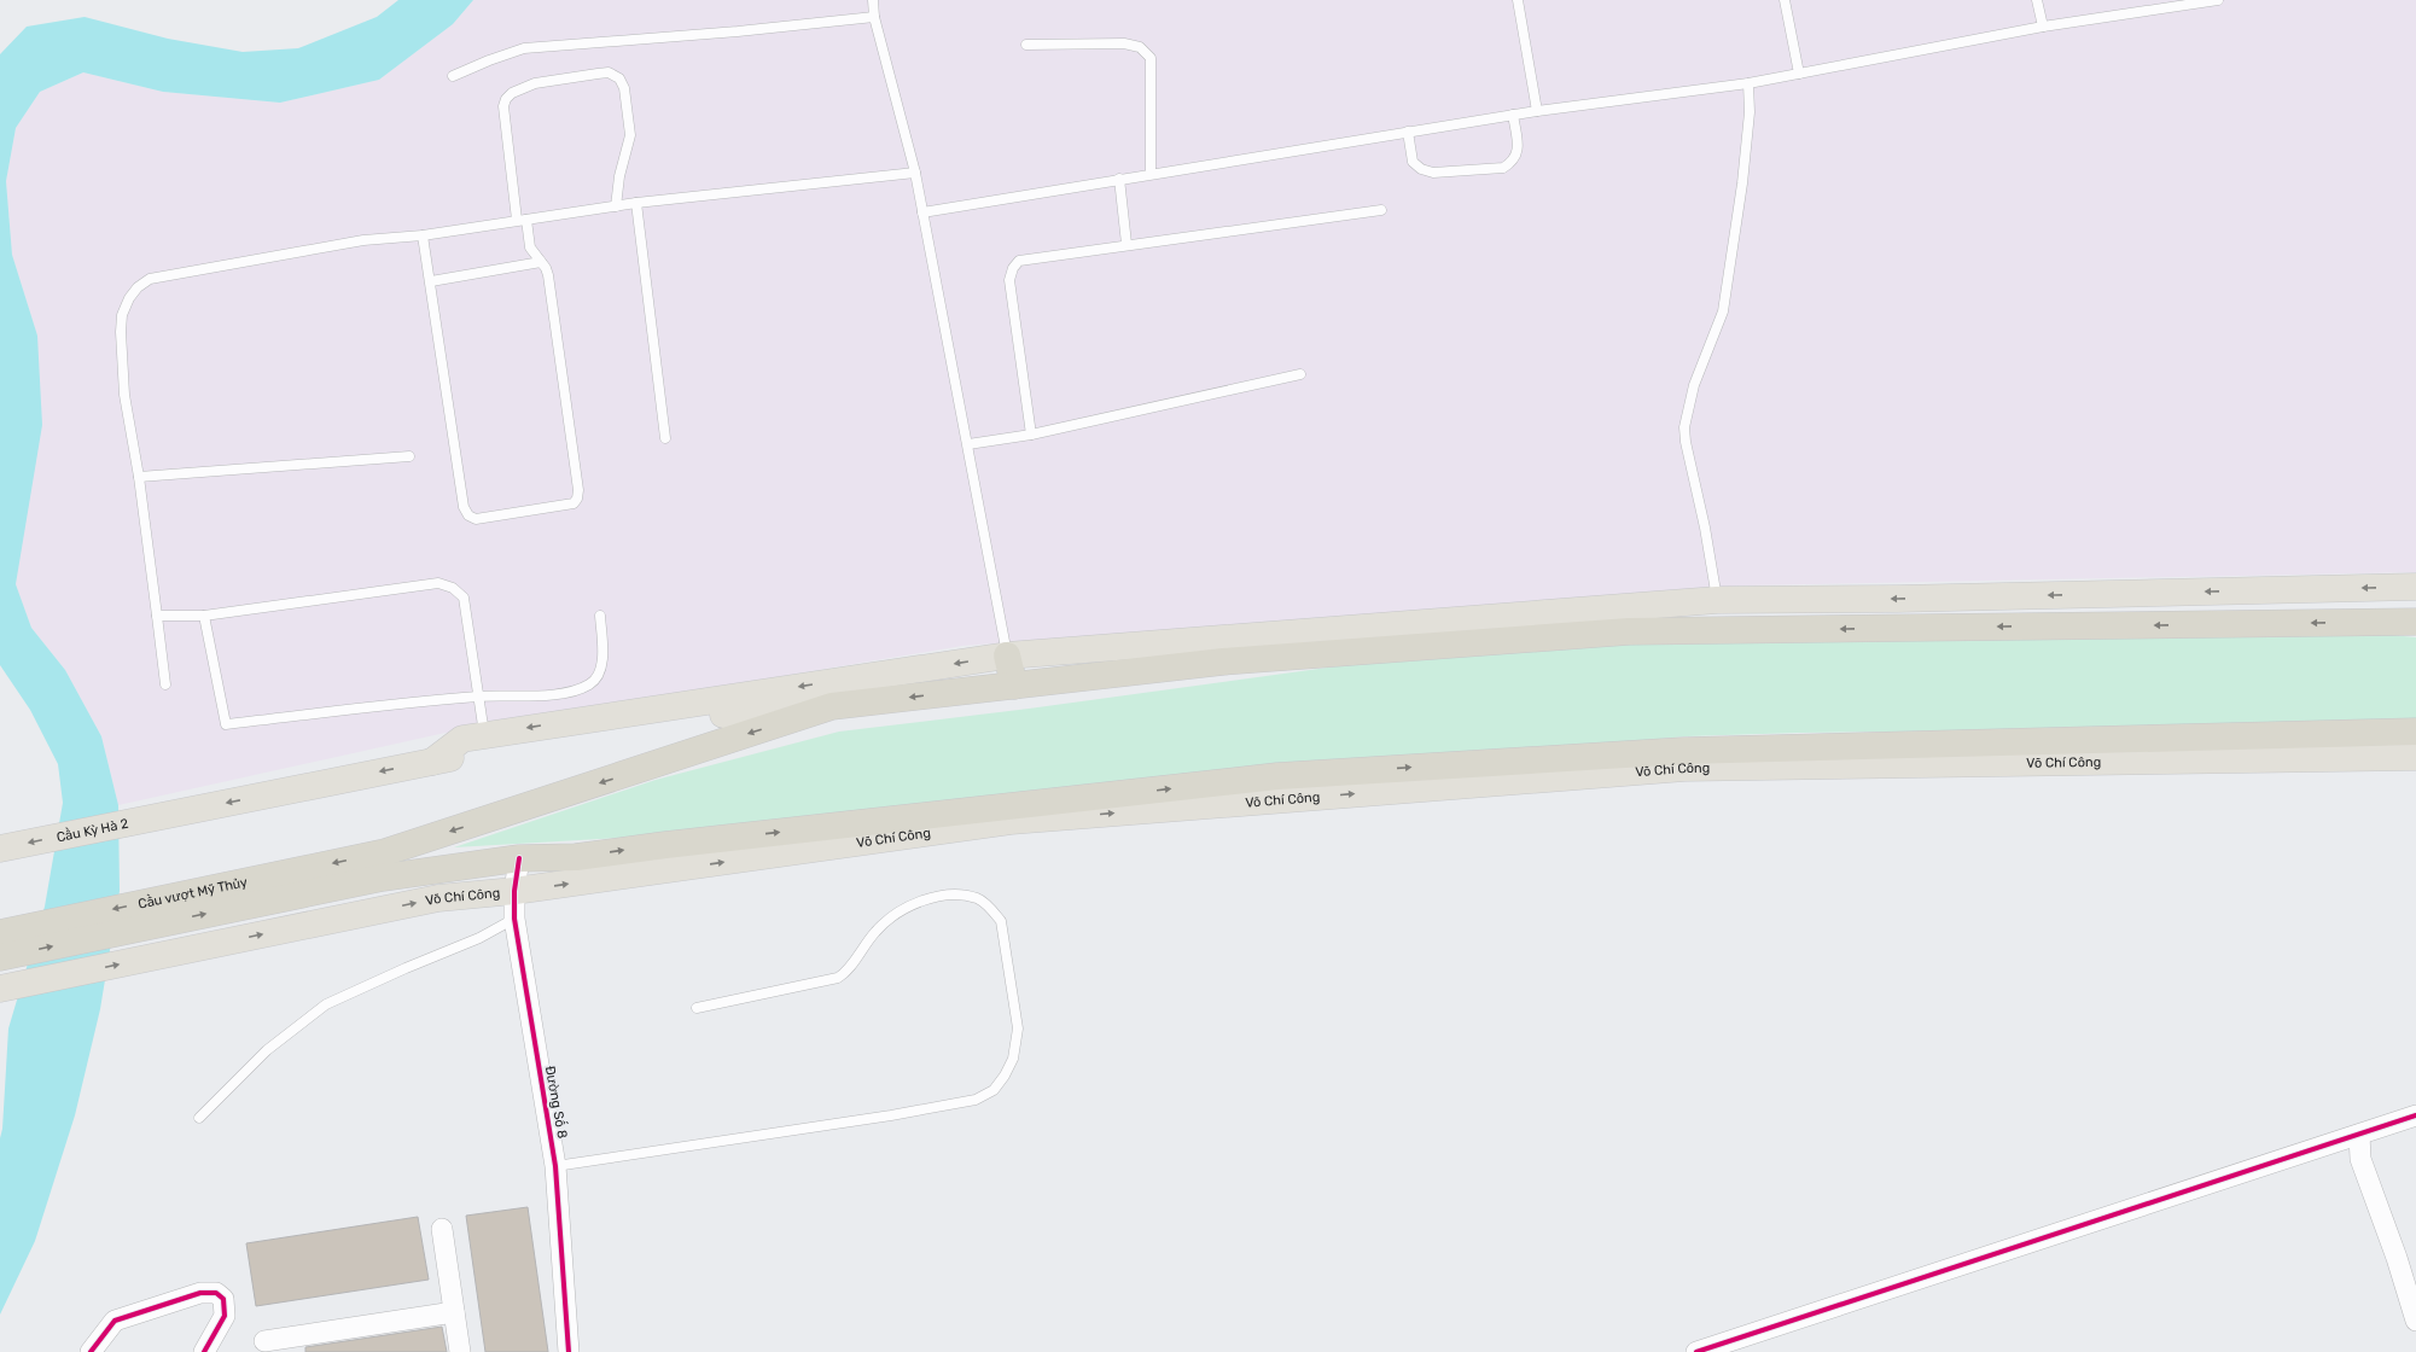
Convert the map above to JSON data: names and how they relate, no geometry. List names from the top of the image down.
{
  "streets": {
    "highway": ["Võ Chí Công", "Cầu vượt Mỹ Thủy"],
    "main road": ["Cầu Kỳ Hà 2"],
    "street": ["Đường Số 8"]
  },
  "crossings": [
    ["Võ Chí Công", "Cầu vượt Mỹ Thủy"],
    ["Võ Chí Công", "Đường Số 8"]
  ],
  "one_way": ["Cầu Kỳ Hà 2"]
}
